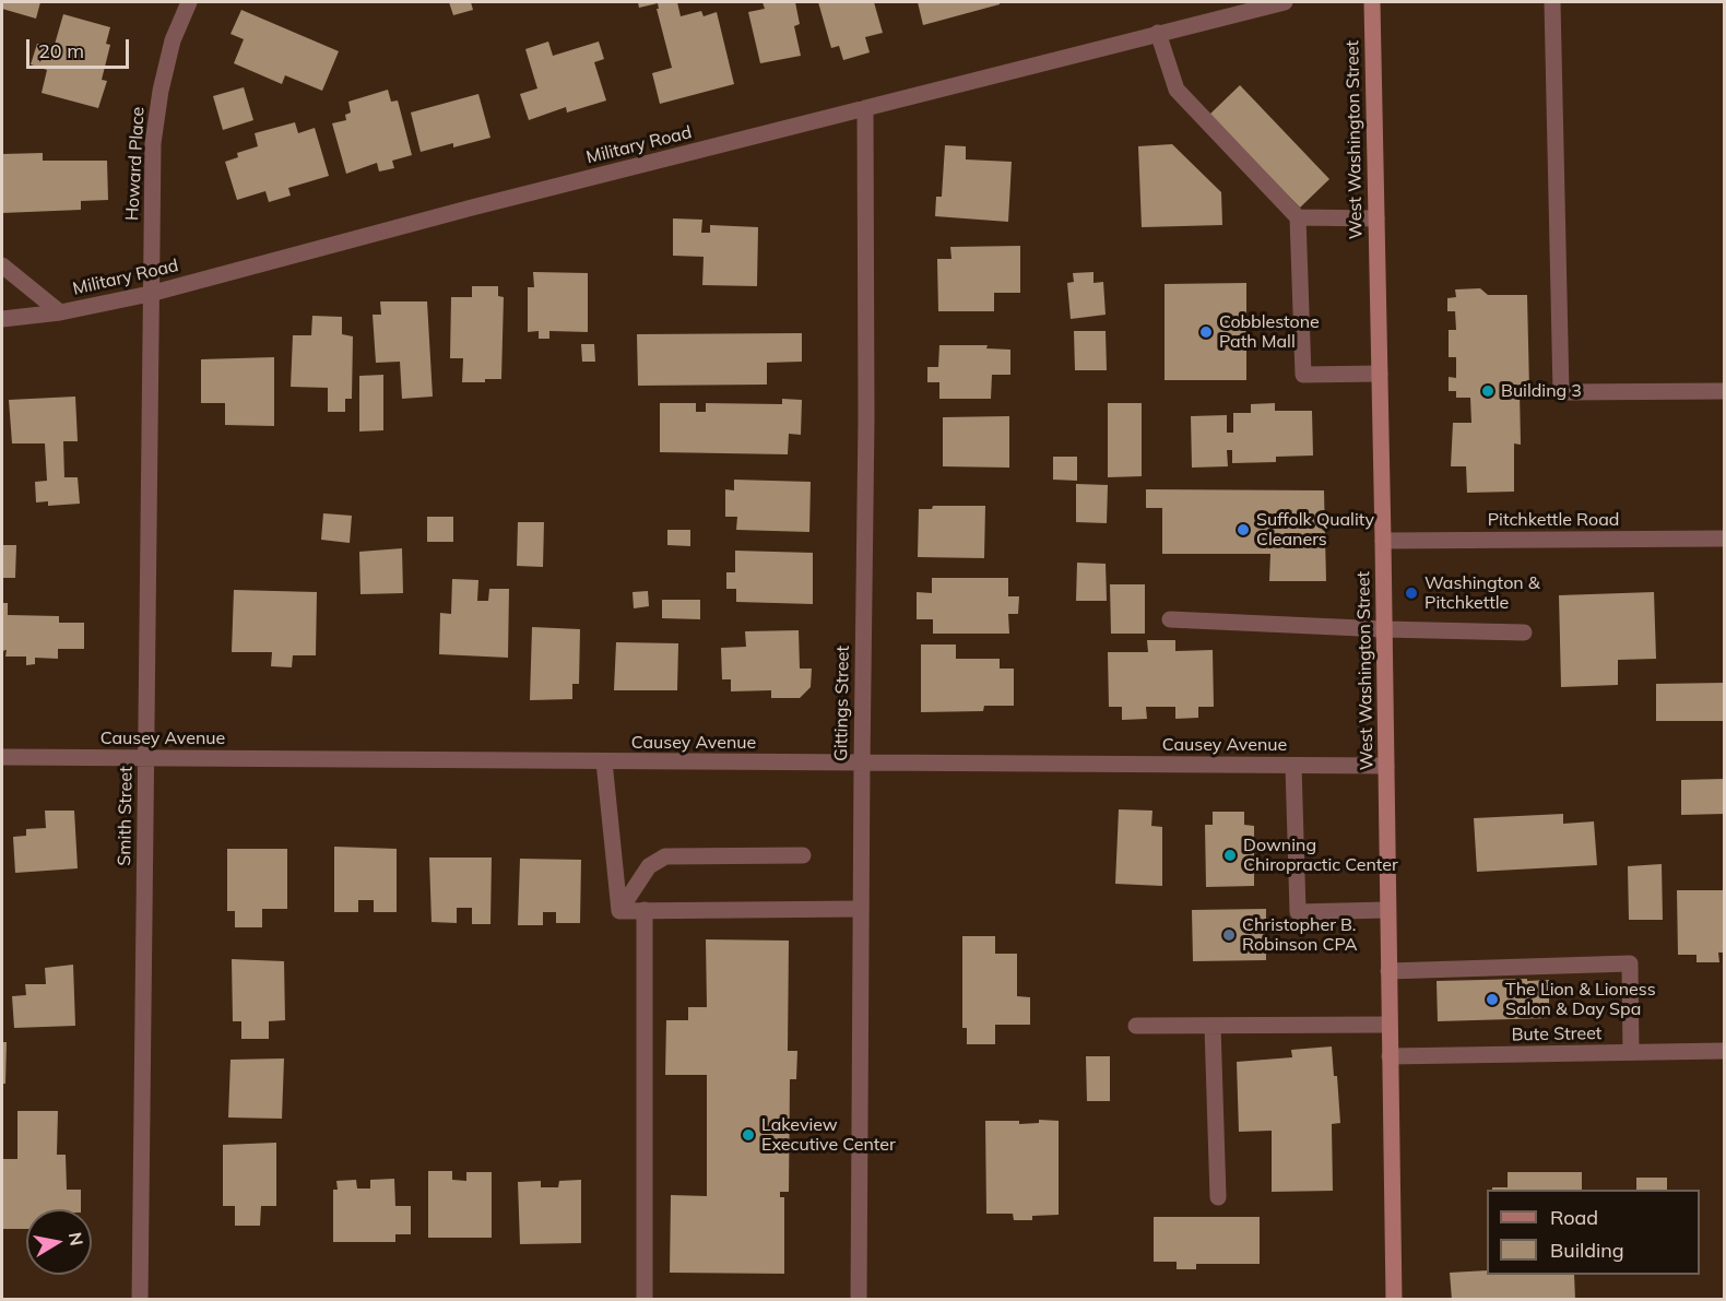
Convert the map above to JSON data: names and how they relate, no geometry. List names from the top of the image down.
{
  "streets": {
    "main road": ["West Washington Street"],
    "street": [
      "Military Road",
      "Howard Place",
      "Pitchkettle Road",
      "Gittings Street",
      "Causey Avenue",
      "Smith Street",
      "Bute Street"
    ]
  },
  "crossings": [
    ["West Washington Street", "Pitchkettle Road"],
    ["West Washington Street", "Causey Avenue"],
    ["West Washington Street", "Bute Street"],
    ["Military Road", "Howard Place"],
    ["Military Road", "Gittings Street"],
    ["Military Road", "Smith Street"],
    ["Howard Place", "Smith Street"],
    ["Gittings Street", "Causey Avenue"],
    ["Causey Avenue", "Smith Street"]
  ],
  "places": [
    "Cobblestone Path Mall",
    "Building 3",
    "Suffolk Quality Cleaners",
    "Washington & Pitchkettle",
    "Downing Chiropractic Center",
    "Christopher B. Robinson CPA",
    "The Lion & Lioness Salon & Day Spa",
    "Lakeview Executive Center"
  ],
  "legend": ["Road", "Building"],
  "scale_bar": "20 m",
  "north": "right"
}
